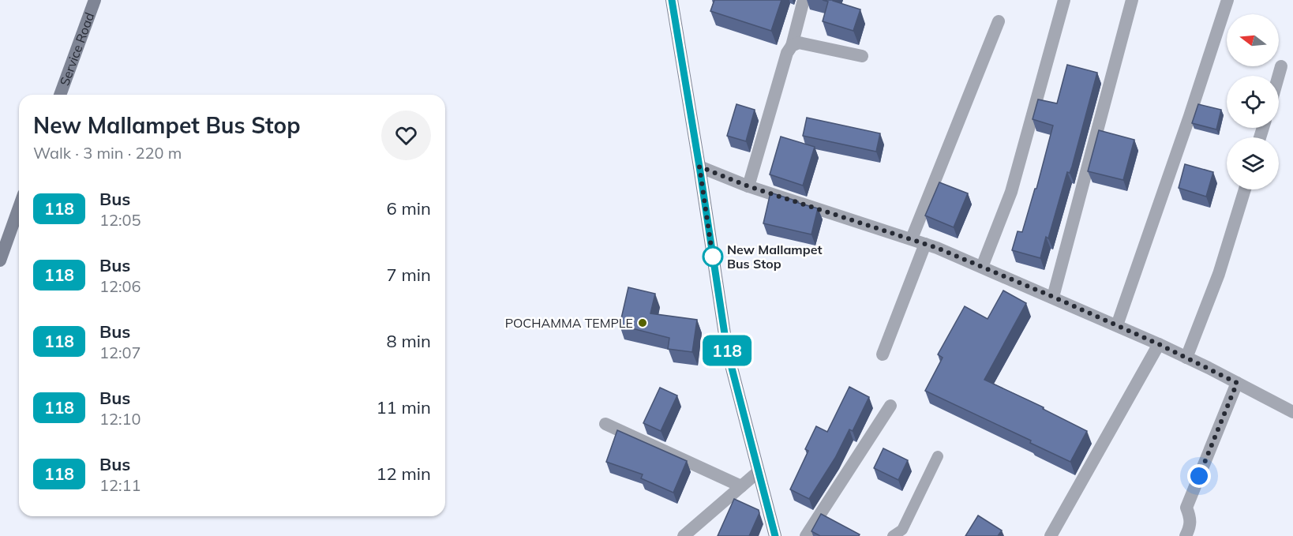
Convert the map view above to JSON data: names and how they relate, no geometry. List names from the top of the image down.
{
  "streets": {
    "main road": ["Service Road"]
  },
  "places": ["New Mallampet Bus Stop", "POCHAMMA TEMPLE"],
  "lines": ["bus line 118"],
  "north": "left",
  "page": {
    "on_map": "118",
    "heading": ["New Mallampet Bus Stop", "Walk · 3 min · 220 m"],
    "list": [
      {
        "mark": "118",
        "name": "Bus",
        "note": "12:05",
        "value": "6 min"
      },
      {
        "mark": "118",
        "name": "Bus",
        "note": "12:06",
        "value": "7 min"
      },
      {
        "mark": "118",
        "name": "Bus",
        "note": "12:07",
        "value": "8 min"
      },
      {
        "mark": "118",
        "name": "Bus",
        "note": "12:10",
        "value": "11 min"
      },
      {
        "mark": "118",
        "name": "Bus",
        "note": "12:11",
        "value": "12 min"
      }
    ]
  }
}
